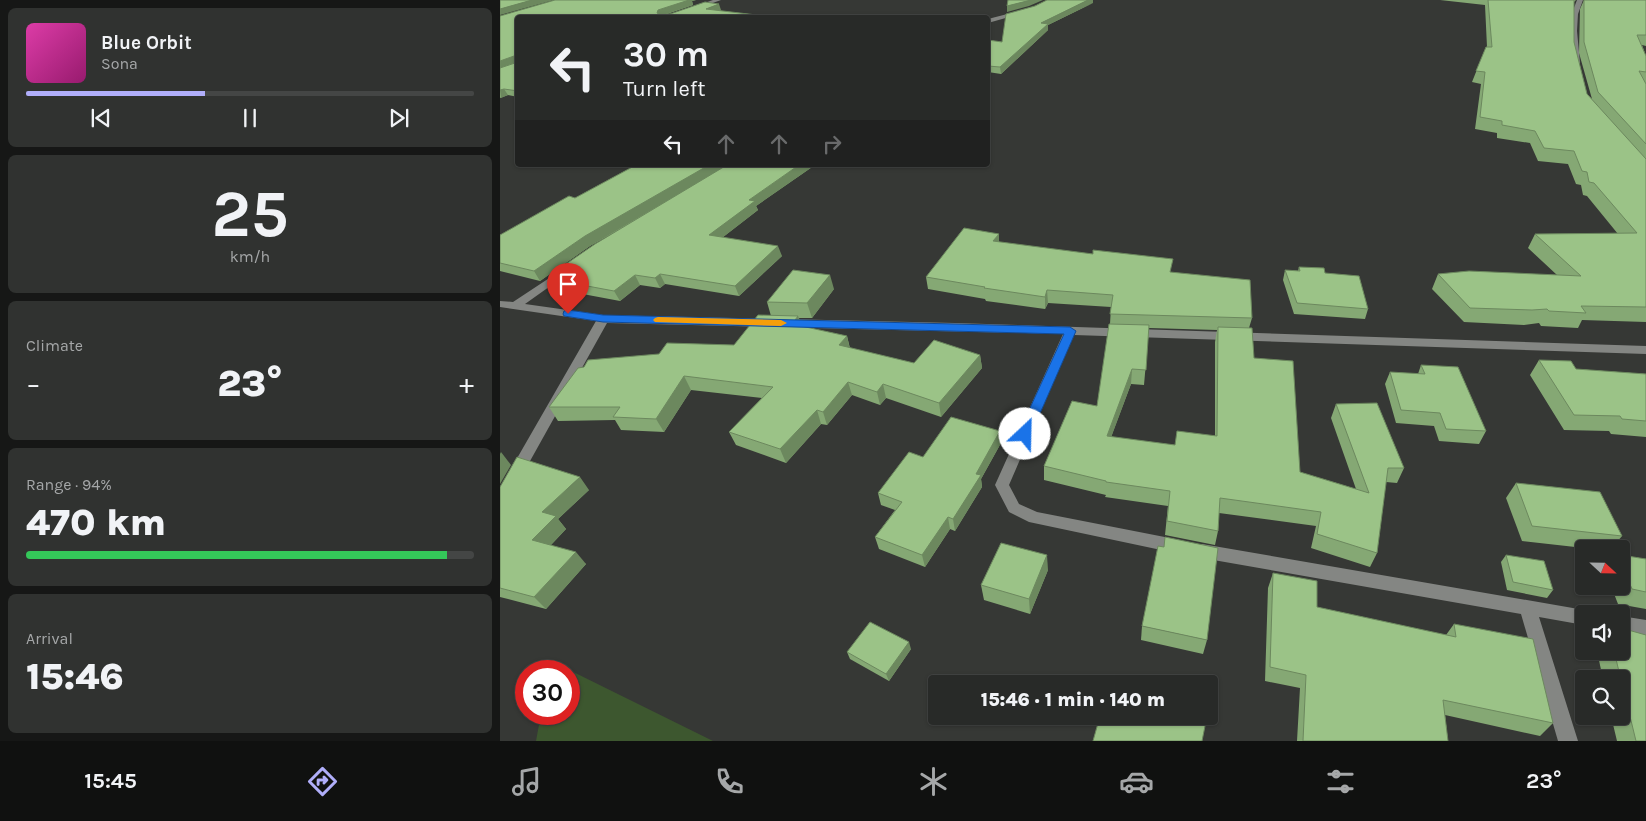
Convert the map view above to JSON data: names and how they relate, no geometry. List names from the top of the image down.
{
  "north": "right",
  "page": {
    "turn": ["30 m", "Turn left"],
    "song": ["Blue Orbit", "Sona"],
    "tile": [
      ["25", "km/h"],
      "Climate",
      ["Range · 94%", "470 km"],
      ["Arrival", "15:46"]
    ],
    "heat": ["−", "23°", "+"],
    "limit": "30",
    "trip": "15:46 · 1 min · 140 m",
    "tabs": ["15:45", "23°"]
  }
}
